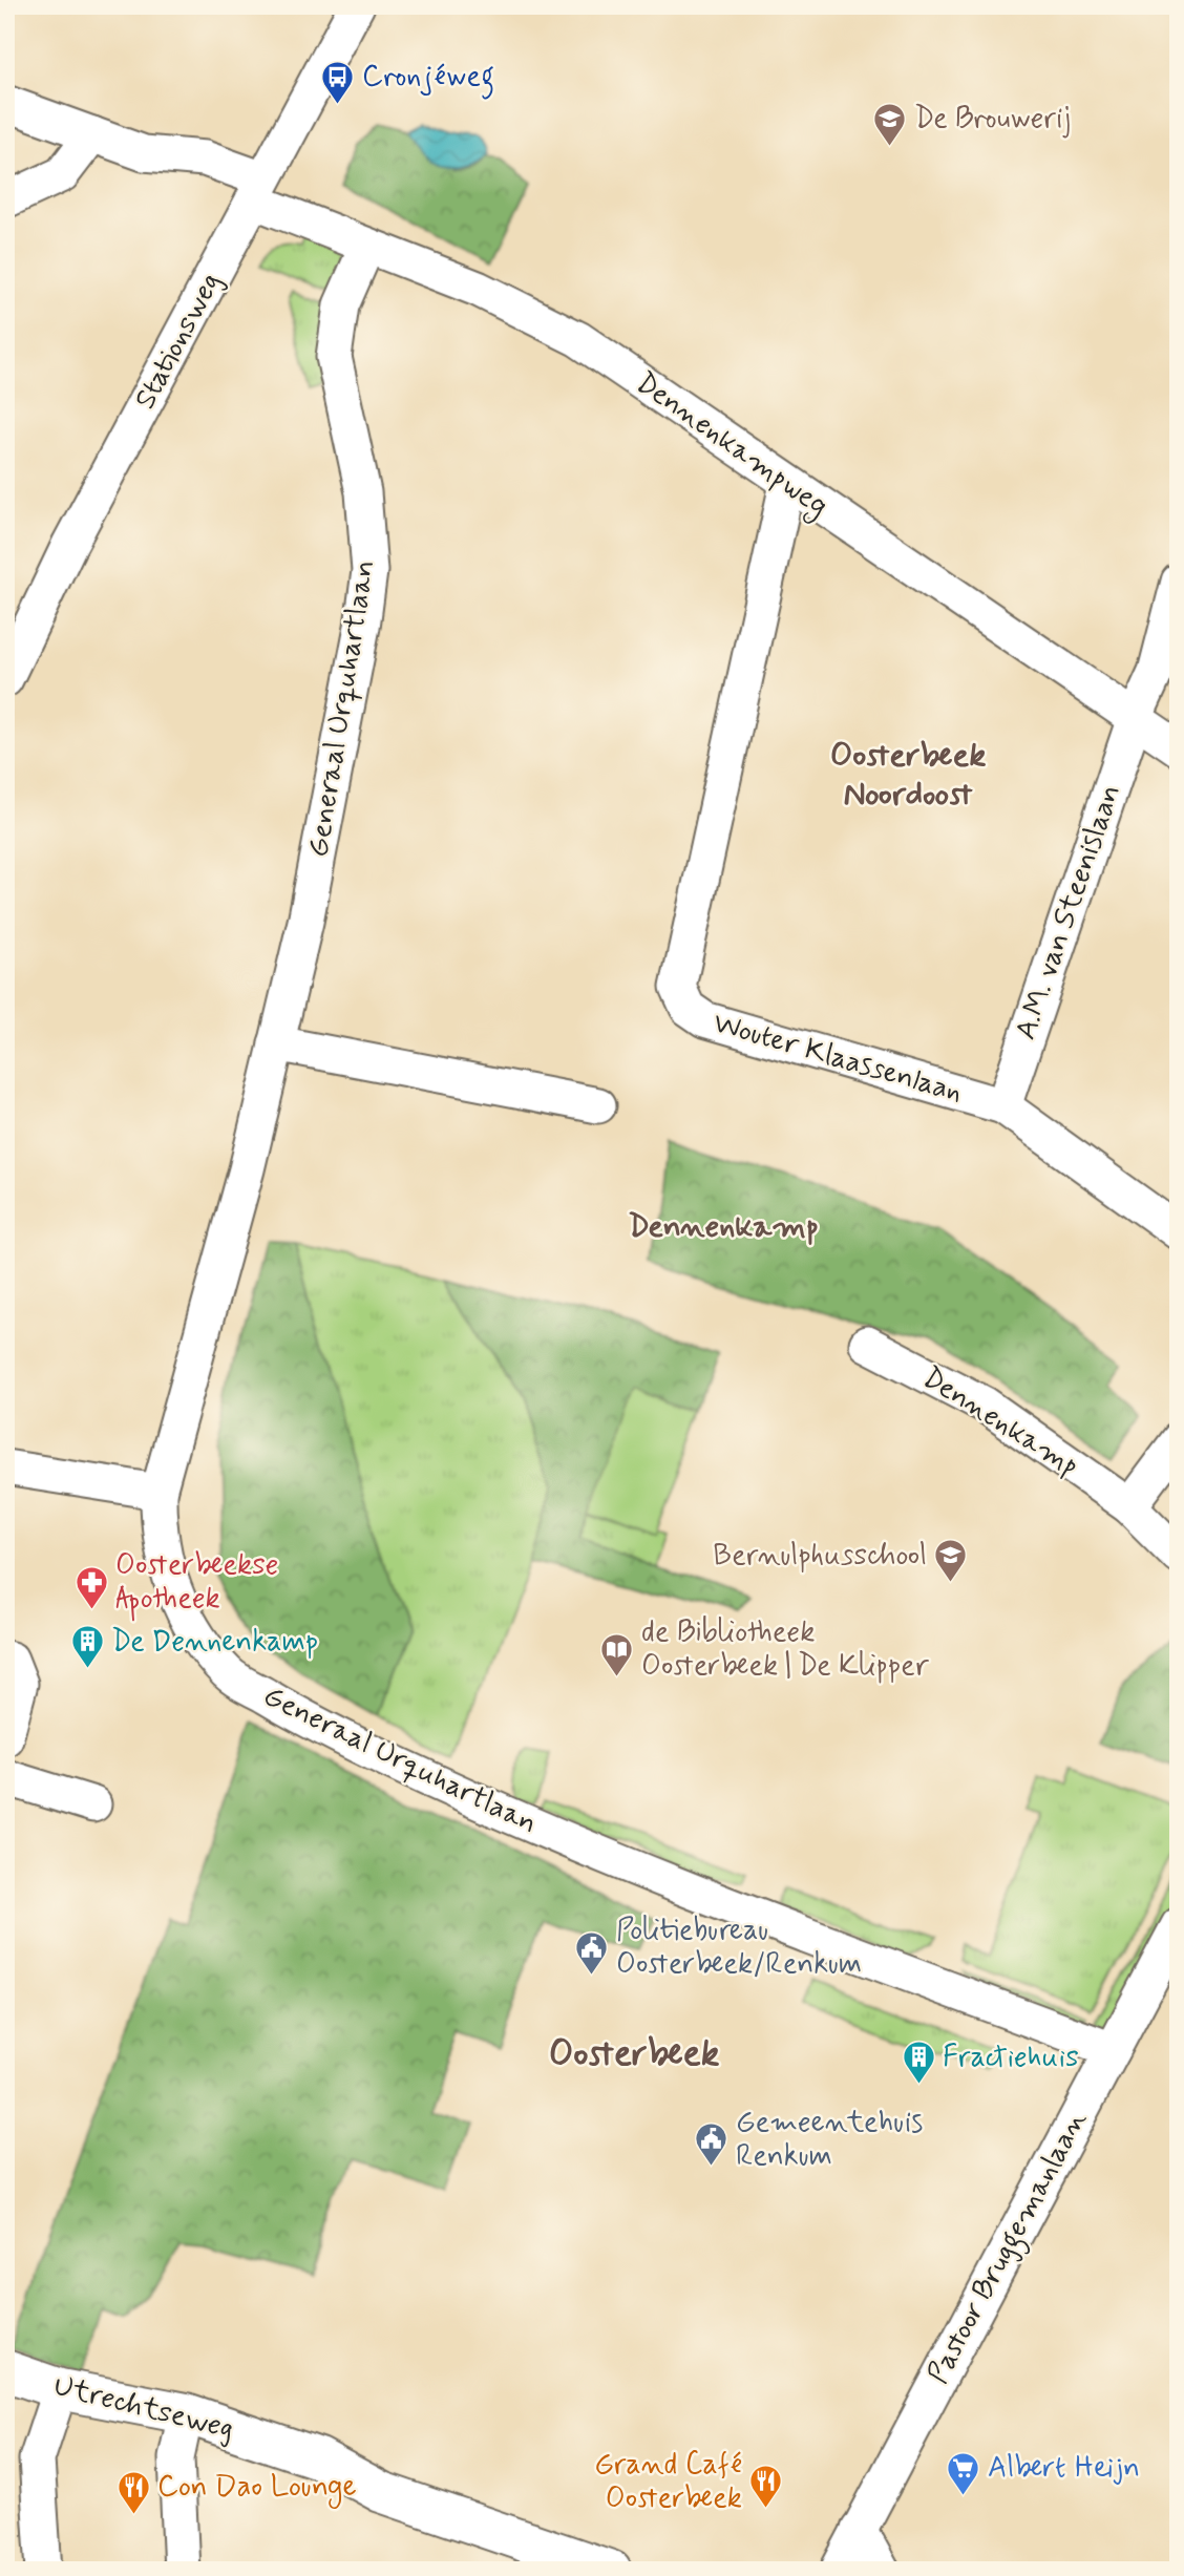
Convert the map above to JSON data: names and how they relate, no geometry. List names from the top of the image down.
{
  "streets": {
    "main road": ["Utrechtseweg"],
    "street": [
      "Stationsweg",
      "Dennenkampweg",
      "Generaal Urquhartlaan",
      "A.M. van Steenislaan",
      "Wouter Klaassenlaan",
      "Dennenkamp",
      "Pastoor Bruggemanlaan"
    ]
  },
  "crossings": [
    ["Stationsweg", "Dennenkampweg"],
    ["Dennenkampweg", "Generaal Urquhartlaan"],
    ["Dennenkampweg", "A.M. van Steenislaan"],
    ["Dennenkampweg", "Wouter Klaassenlaan"],
    ["Generaal Urquhartlaan", "Pastoor Bruggemanlaan"],
    ["A.M. van Steenislaan", "Wouter Klaassenlaan"]
  ],
  "districts": ["Oosterbeek Noordoost", "Dennenkamp", "Oosterbeek"],
  "places": {
    "bus stop": ["Cronjéweg"],
    "school or university": ["De Brouwerij", "Bernulphusschool"],
    "pharmacy": ["Oosterbeekse Apotheek"],
    "building": ["De Dennenkamp", "Fractiehuis"],
    "library": ["de Bibliotheek Oosterbeek | De Klipper"],
    "public building": ["Politiebureau Oosterbeek/Renkum", "Gemeentehuis Renkum"],
    "supermarket": ["Albert Heijn"],
    "restaurant": ["Grand Café Oosterbeek", "Con Dao Lounge"]
  }
}
